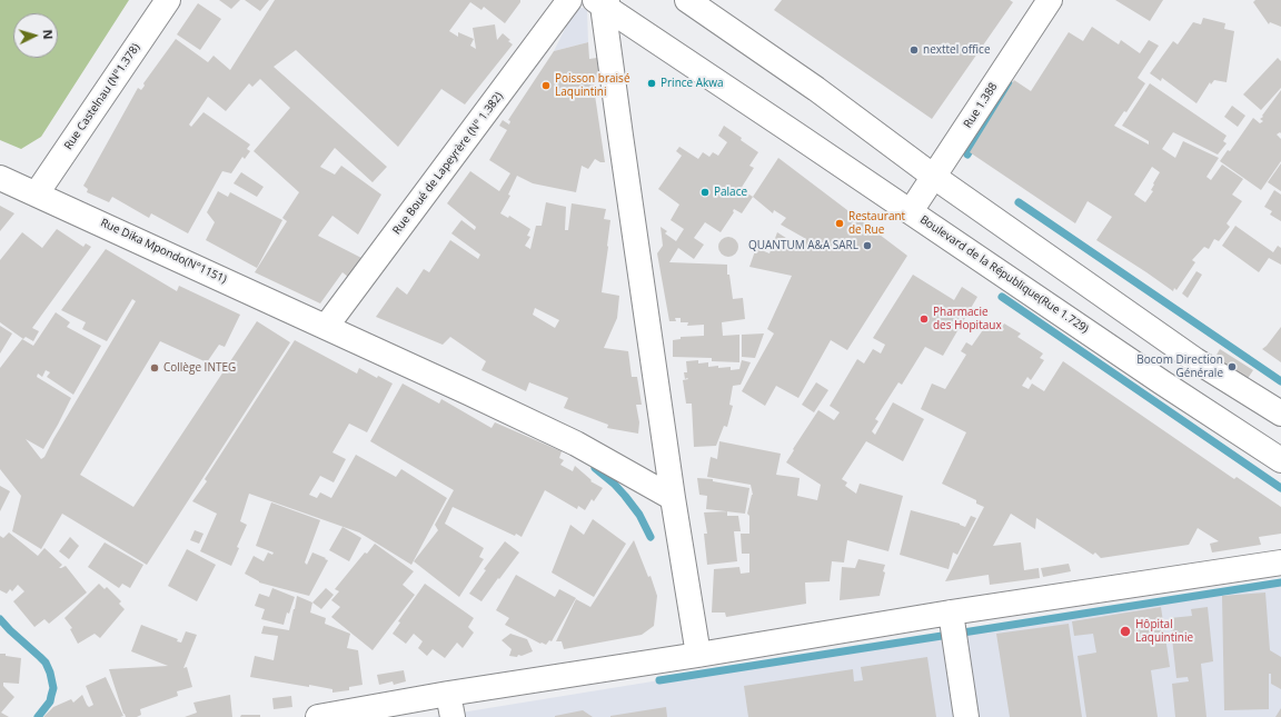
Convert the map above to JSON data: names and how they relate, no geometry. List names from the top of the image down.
{
  "streets": {
    "street": [
      "Rue Castelnau (N°1.378)",
      "Rue 1.388",
      "Rue Boué de Lapeyrère (N° 1.382)",
      "Rue Dika Mpondo(N°1151)",
      "Boulevard de la République(Rue 1.729)"
    ]
  },
  "crossings": [
    ["Rue Castelnau (N°1.378)", "Rue Dika Mpondo(N°1151)"],
    ["Rue 1.388", "Boulevard de la République(Rue 1.729)"],
    ["Rue Boué de Lapeyrère (N° 1.382)", "Rue Dika Mpondo(N°1151)"]
  ],
  "places": [
    "nexttel office",
    "Prince Akwa",
    "Poisson braisé Laquintini",
    "Palace",
    "Restaurant de Rue",
    "QUANTUM A&A SARL",
    "Pharmacie des Hopitaux",
    "Bocom Direction Générale",
    "Collège INTEG",
    "Hôpital Laquintinie"
  ],
  "north": "right"
}
